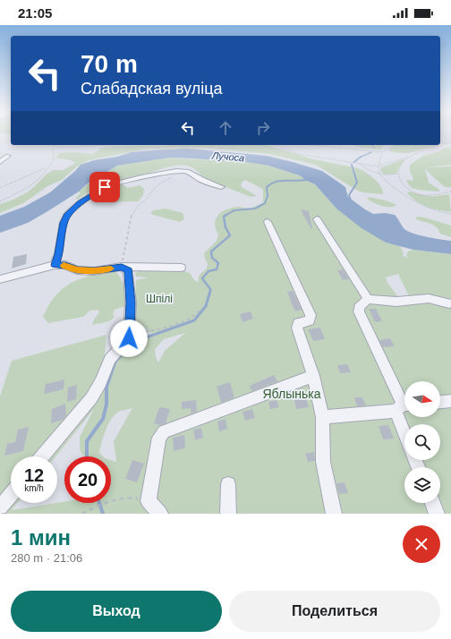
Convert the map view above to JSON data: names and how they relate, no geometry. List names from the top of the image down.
{
  "water": ["Лучоса"],
  "parks": ["Шпілі", "Яблынька"],
  "north": "right",
  "page": {
    "status": "21:05",
    "turn": ["70 m", "Слабадская вуліца"],
    "speed": "12 km/h",
    "limit": "20",
    "heading": ["1 мин", "280 m · 21:06"],
    "buttons": ["Выход", "Поделиться"]
  }
}
